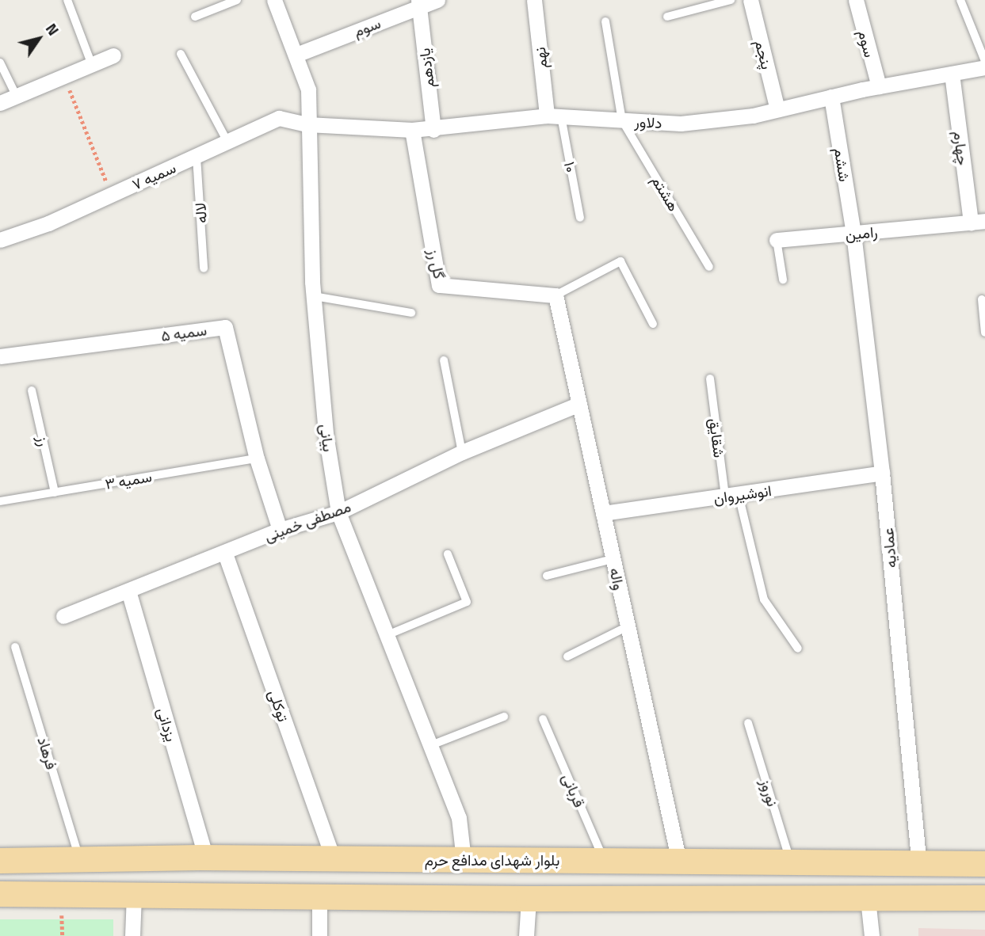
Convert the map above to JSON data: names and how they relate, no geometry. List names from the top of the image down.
{
  "streets": {
    "main road": ["بلوار شهدای مدافع حرم"],
    "street": [
      "سوم",
      "پنجم",
      "نهم",
      "یازدهم",
      "دلاور",
      "چهارم",
      "ششم",
      "سمیه ۷",
      "رامین",
      "گل رز",
      "سمیه ۵",
      "بیانی",
      "انوشیروان",
      "مصطفی خمینی",
      "عمادیه",
      "واله",
      "توکلی",
      "یزدانی"
    ],
    "lane": [
      "۱۰",
      "هشتم",
      "لاله",
      "شقایق",
      "رز",
      "سمیه ۳",
      "فرهاد",
      "قربانی",
      "نوروز"
    ]
  },
  "crossings": [
    ["سوم", "یازدهم"],
    ["سوم", "دلاور"],
    ["سوم", "بیانی"],
    ["پنجم", "دلاور"],
    ["نهم", "دلاور"],
    ["نهم", "۱۰"],
    ["یازدهم", "دلاور"],
    ["دلاور", "چهارم"],
    ["دلاور", "ششم"],
    ["دلاور", "۱۰"],
    ["دلاور", "سمیه ۷"],
    ["دلاور", "هشتم"],
    ["دلاور", "گل رز"],
    ["دلاور", "بیانی"],
    ["چهارم", "رامین"],
    ["ششم", "رامین"],
    ["ششم", "عمادیه"],
    ["سمیه ۷", "لاله"],
    ["سمیه ۷", "بیانی"],
    ["رامین", "عمادیه"],
    ["گل رز", "واله"],
    ["سمیه ۵", "سمیه ۳"],
    ["سمیه ۵", "مصطفی خمینی"],
    ["بیانی", "مصطفی خمینی"],
    ["بیانی", "بلوار شهدای مدافع حرم"],
    ["شقایق", "انوشیروان"],
    ["رز", "سمیه ۳"],
    ["انوشیروان", "عمادیه"],
    ["انوشیروان", "واله"],
    ["مصطفی خمینی", "واله"],
    ["مصطفی خمینی", "توکلی"],
    ["مصطفی خمینی", "یزدانی"],
    ["عمادیه", "بلوار شهدای مدافع حرم"],
    ["واله", "بلوار شهدای مدافع حرم"],
    ["توکلی", "بلوار شهدای مدافع حرم"],
    ["یزدانی", "بلوار شهدای مدافع حرم"],
    ["فرهاد", "بلوار شهدای مدافع حرم"],
    ["قربانی", "بلوار شهدای مدافع حرم"],
    ["نوروز", "بلوار شهدای مدافع حرم"]
  ],
  "north": "top right"
}
